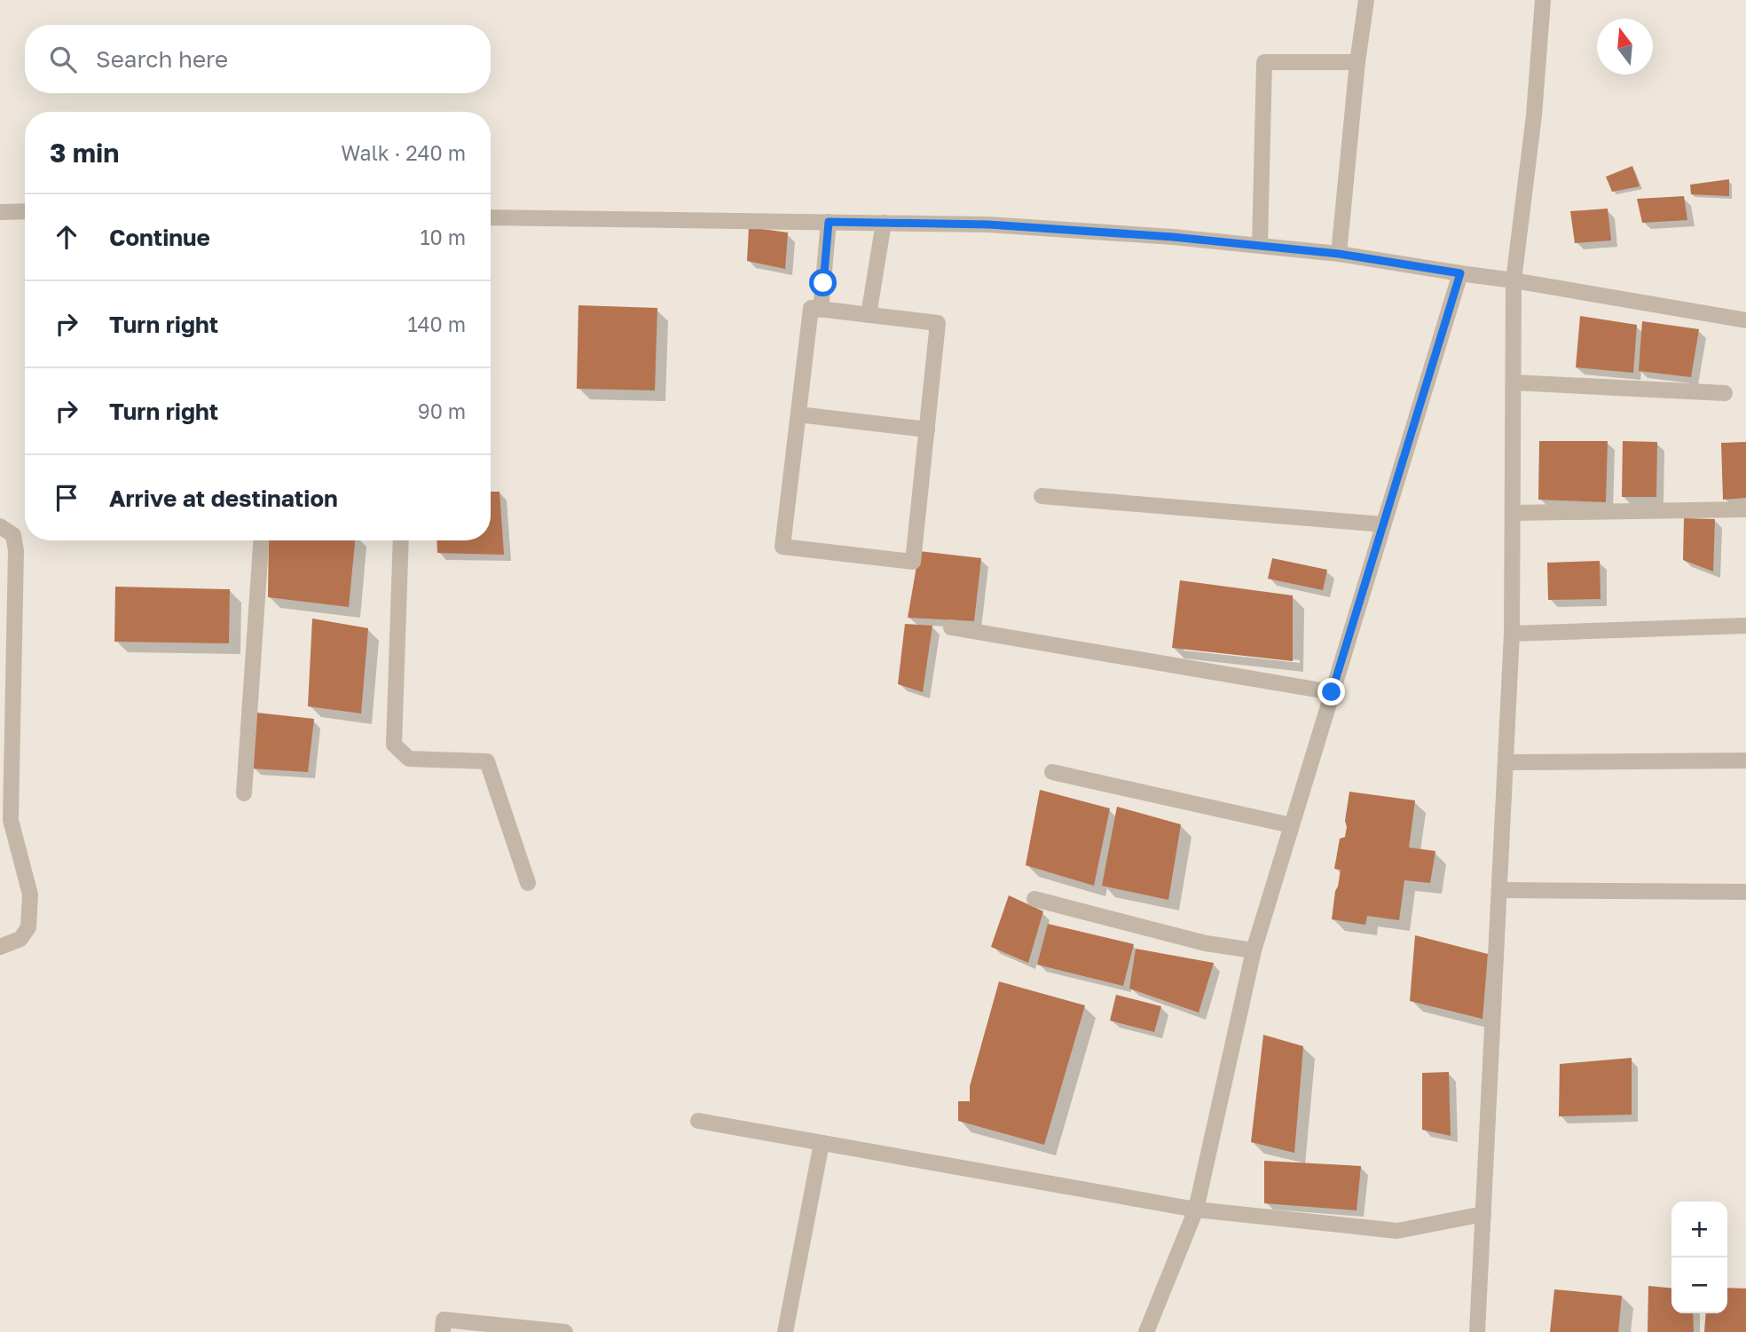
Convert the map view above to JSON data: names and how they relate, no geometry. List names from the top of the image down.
{
  "north": "top",
  "page": {
    "search": "Search here",
    "heading": ["3 min", "Walk · 240 m"],
    "list": [
      ["Continue", "10 m"],
      ["Turn right", "140 m"],
      ["Turn right", "90 m"],
      "Arrive at destination"
    ],
    "map_buttons": ["+", "−"]
  }
}
